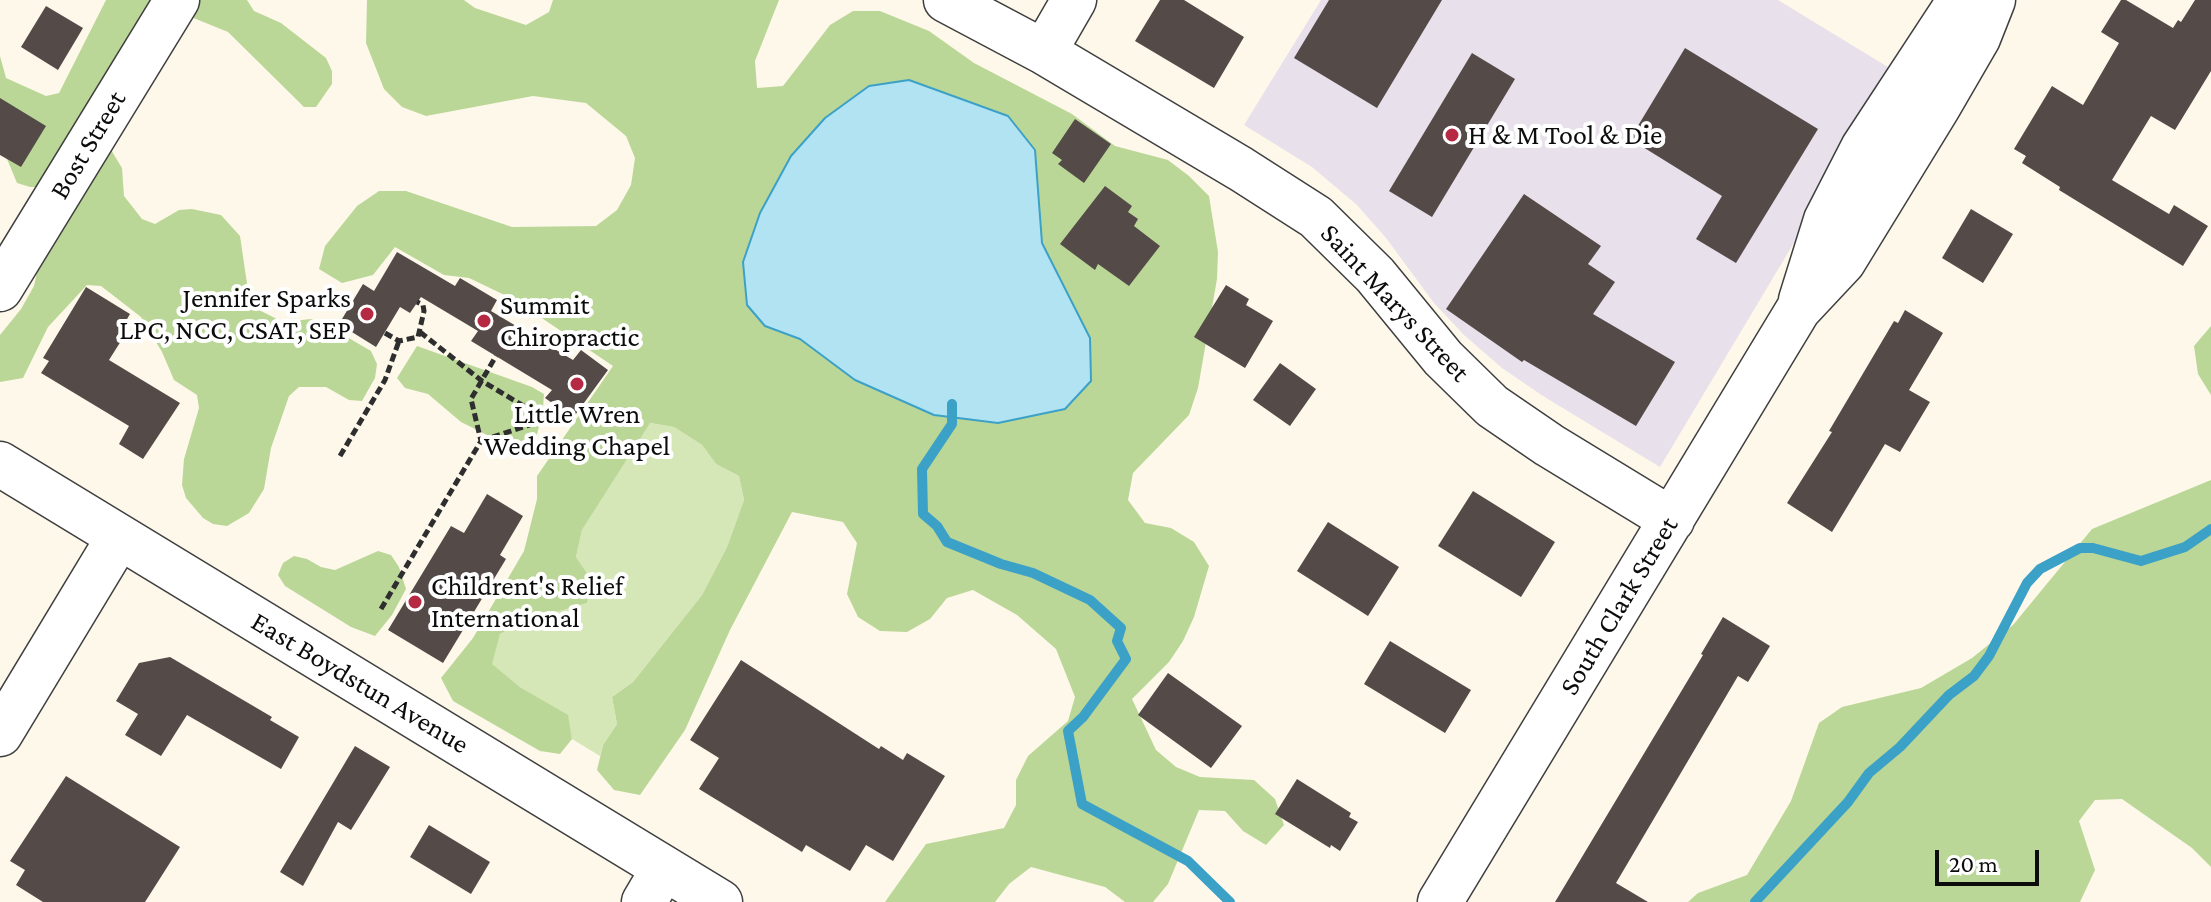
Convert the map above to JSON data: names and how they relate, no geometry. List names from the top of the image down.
{
  "streets": {
    "street": [
      "Bost Street",
      "Saint Marys Street",
      "South Clark Street",
      "East Boydstun Avenue"
    ]
  },
  "crossings": [
    ["Saint Marys Street", "South Clark Street"]
  ],
  "places": [
    "H & M Tool & Die",
    "Jennifer Sparks LPC, NCC, CSAT, SEP",
    "Summit Chiropractic",
    "Little Wren Wedding Chapel",
    "Childrent's Relief International"
  ],
  "scale_bar": "20 m"
}
